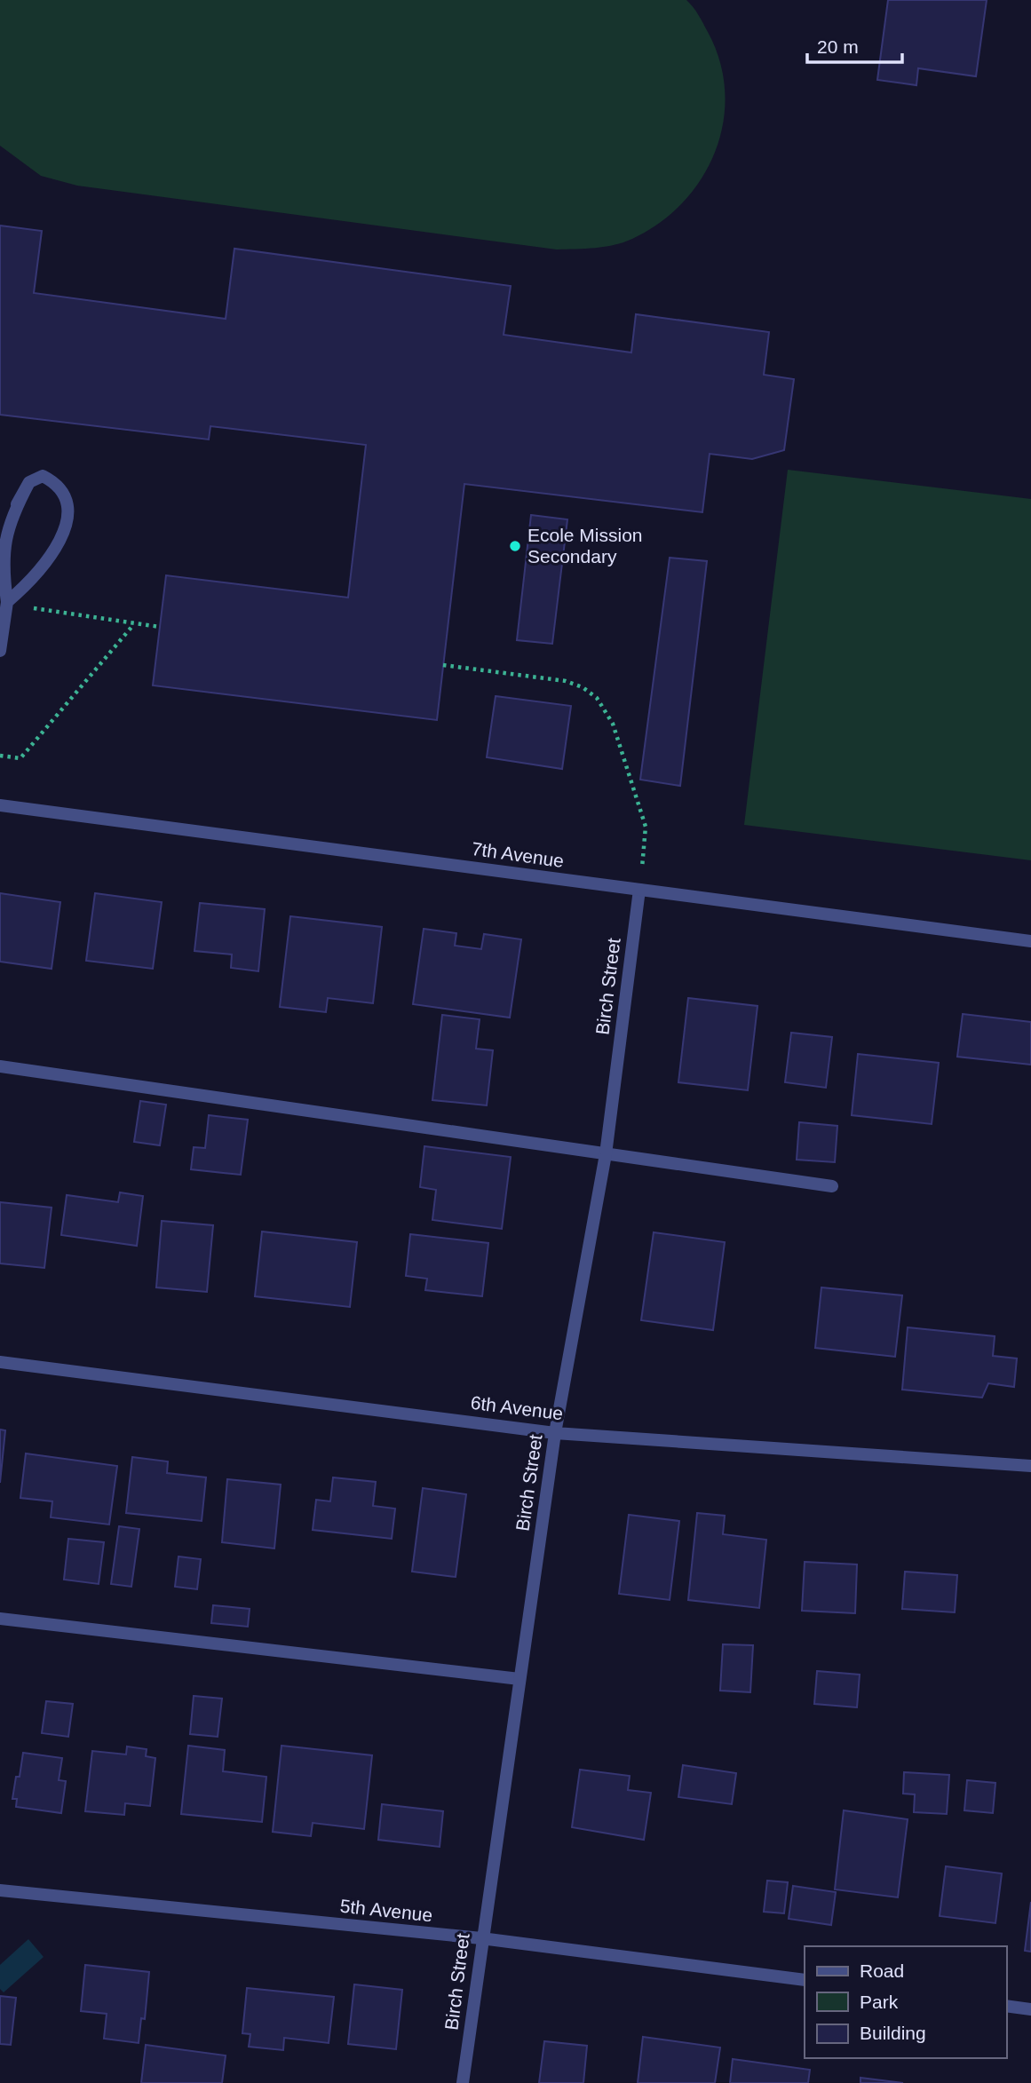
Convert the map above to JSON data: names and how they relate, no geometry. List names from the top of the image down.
{
  "streets": {
    "street": [
      "7th Avenue",
      "Birch Street",
      "6th Avenue",
      "5th Avenue"
    ]
  },
  "crossings": [
    ["7th Avenue", "Birch Street"],
    ["Birch Street", "6th Avenue"],
    ["Birch Street", "5th Avenue"]
  ],
  "places": ["Ecole Mission Secondary"],
  "legend": ["Road", "Park", "Building"],
  "scale_bar": "20 m"
}
